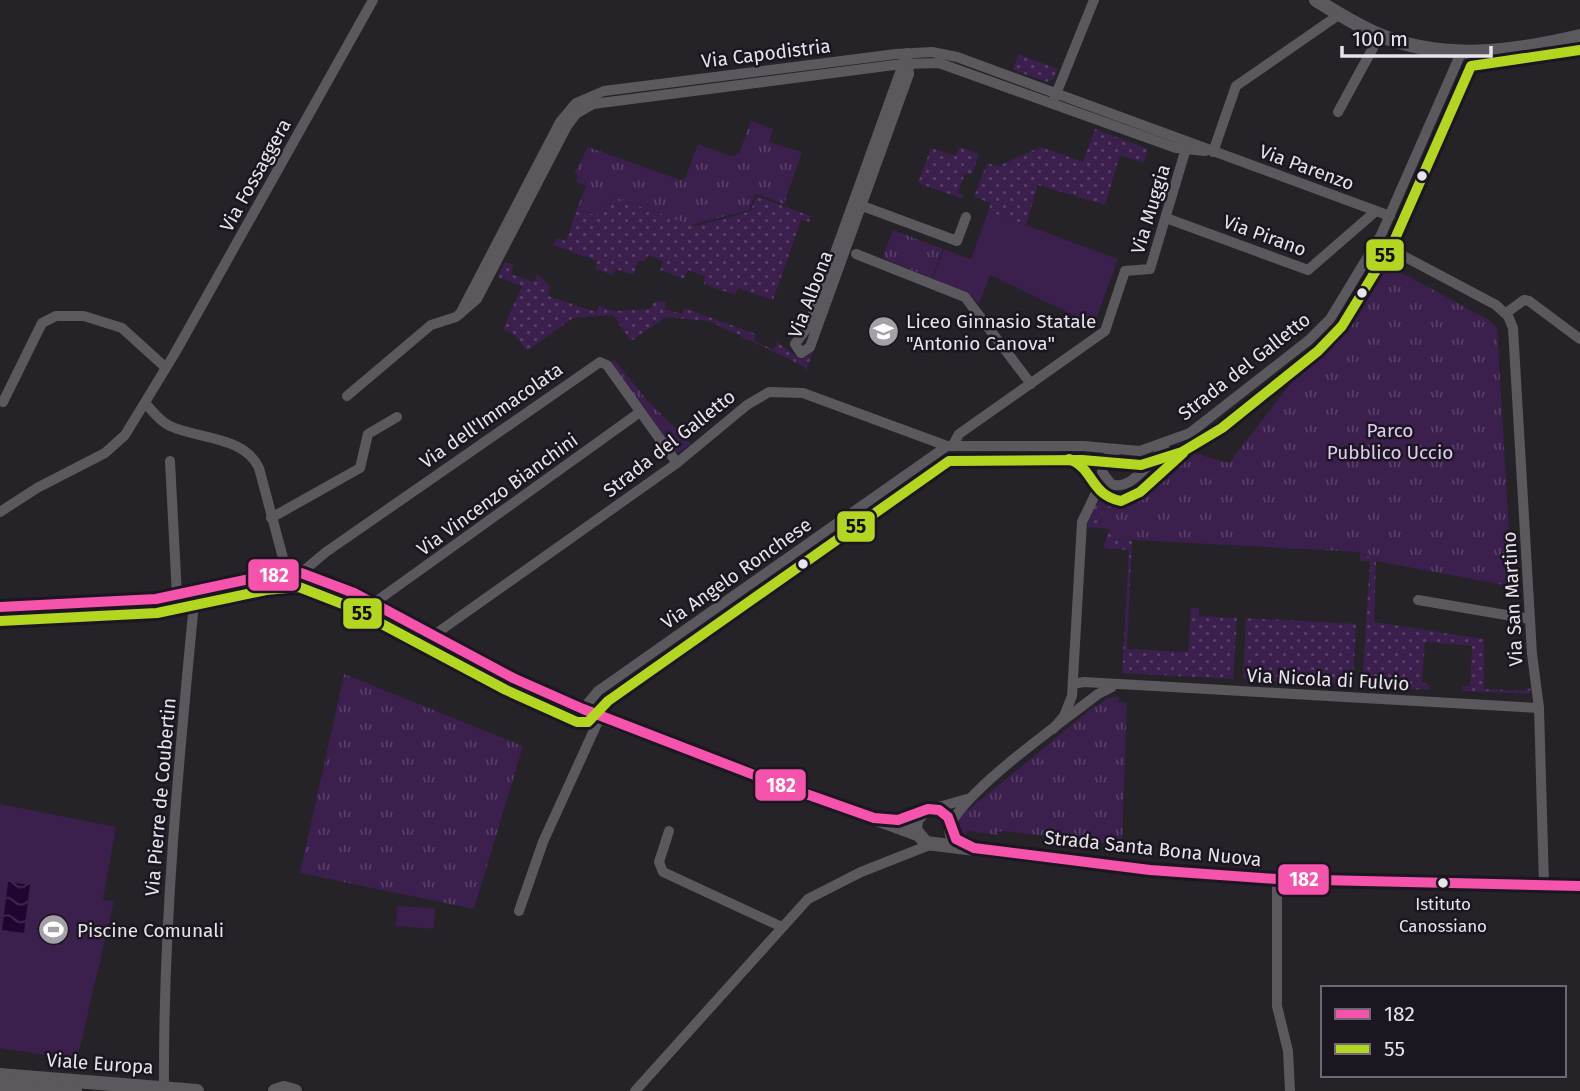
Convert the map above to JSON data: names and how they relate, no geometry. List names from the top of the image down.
{
  "streets": {
    "street": [
      "Via Capodistria",
      "Via Parenzo",
      "Via Fossaggera",
      "Via Muggia",
      "Via Pirano",
      "Via Albona",
      "Strada del Galletto",
      "Via dell'Immacolata",
      "Via Vincenzo Bianchini",
      "Via Angelo Ronchese",
      "Via San Martino",
      "Via Nicola di Fulvio",
      "Via Pierre de Coubertin",
      "Strada Santa Bona Nuova",
      "Viale Europa"
    ]
  },
  "crossings": [
    ["Via Capodistria", "Via Parenzo"],
    ["Via Capodistria", "Via Muggia"],
    ["Via Capodistria", "Via Albona"],
    ["Via Parenzo", "Via Muggia"],
    ["Via Parenzo", "Via Pirano"],
    ["Via Parenzo", "Strada del Galletto"],
    ["Via Muggia", "Via Pirano"],
    ["Strada del Galletto", "Via dell'Immacolata"],
    ["Strada del Galletto", "Via Angelo Ronchese"],
    ["Strada del Galletto", "Via Nicola di Fulvio"],
    ["Via dell'Immacolata", "Via Vincenzo Bianchini"],
    ["Via San Martino", "Via Nicola di Fulvio"],
    ["Via San Martino", "Strada Santa Bona Nuova"],
    ["Via Pierre de Coubertin", "Viale Europa"]
  ],
  "parks": ["Parco Pubblico Uccio"],
  "places": {
    "school or university": ["Liceo Ginnasio Statale \"Antonio Canova\""],
    "other": ["Istituto Canossiano"],
    "sports": ["Piscine Comunali"]
  },
  "lines": ["transit line 55", "transit line 182"],
  "legend": ["182", "55"],
  "scale_bar": "100 m"
}
